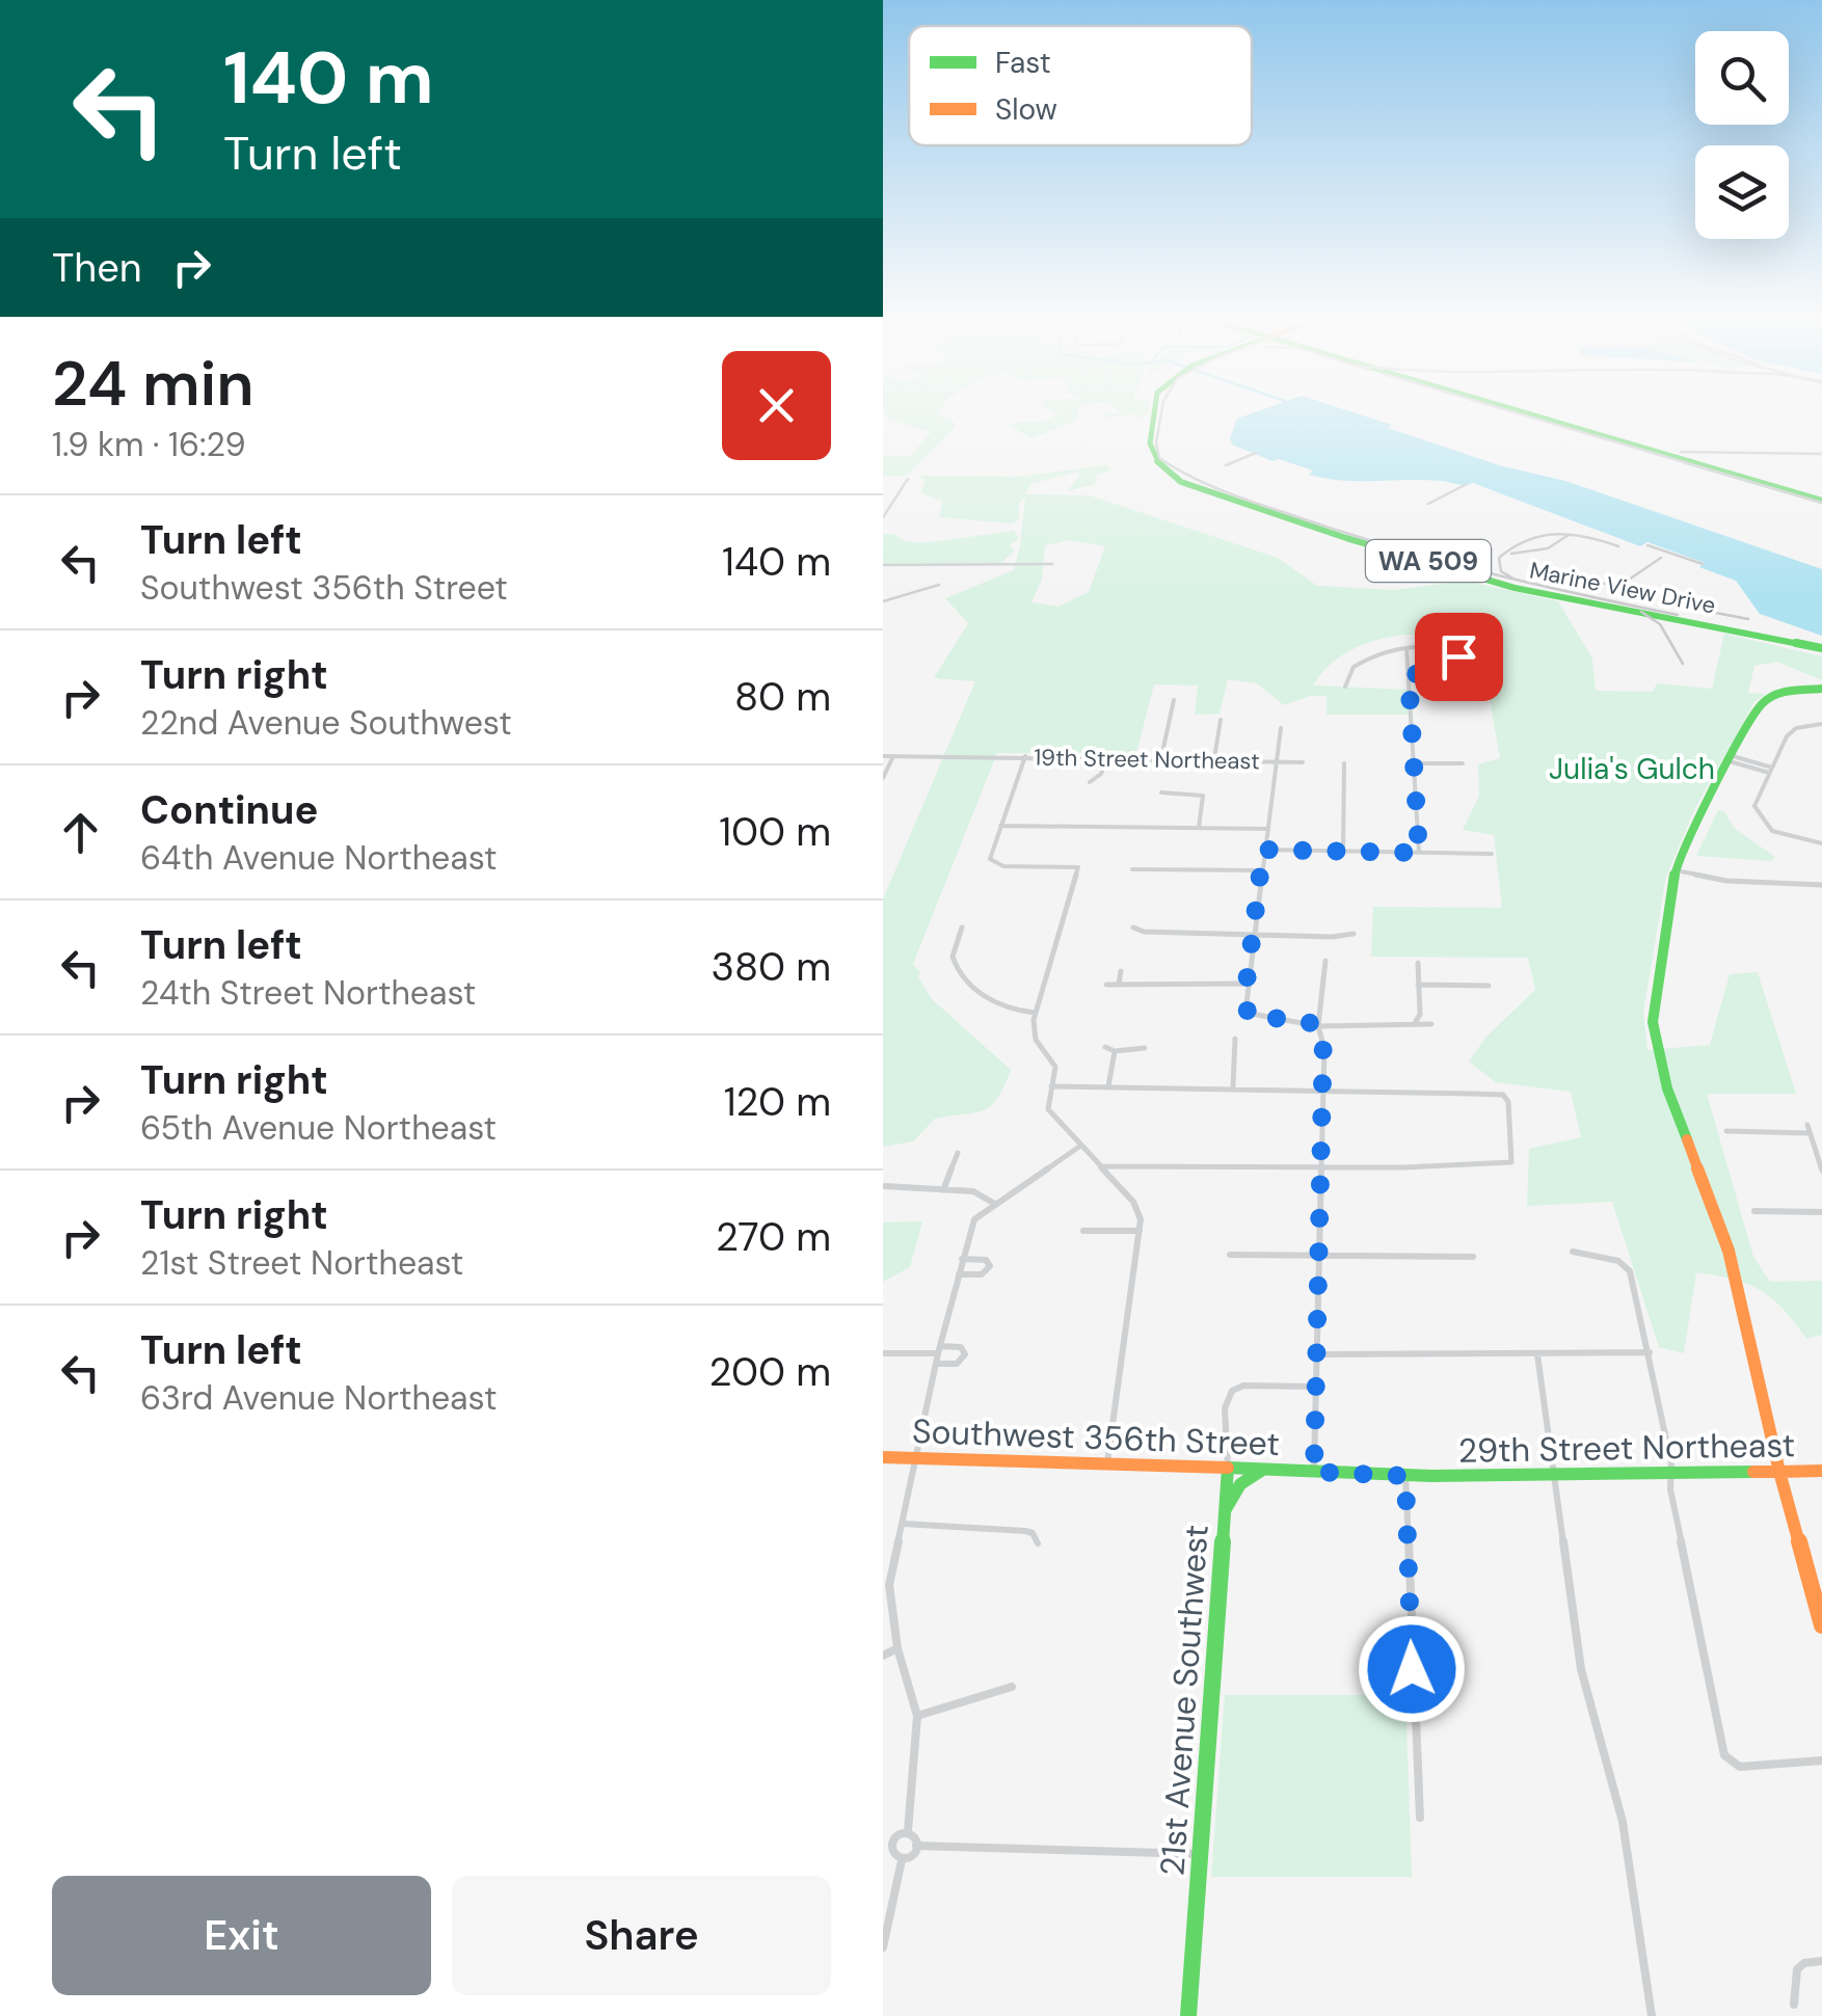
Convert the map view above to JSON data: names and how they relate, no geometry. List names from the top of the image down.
{
  "streets": {
    "main road": [
      "WA 509",
      "Marine View Drive",
      "Southwest 356th Street",
      "29th Street Northeast",
      "21st Avenue Southwest"
    ],
    "street": ["19th Street Northeast"]
  },
  "crossings": [
    ["Southwest 356th Street", "29th Street Northeast"],
    ["Southwest 356th Street", "21st Avenue Southwest"]
  ],
  "parks": ["Julia's Gulch"],
  "legend": ["Fast", "Slow"],
  "page": {
    "turn": ["140 m", "Turn left"],
    "then": "Then",
    "heading": ["24 min", "1.9 km · 16:29"],
    "list": [
      {
        "name": "Turn left",
        "note": "Southwest 356th Street",
        "value": "140 m"
      },
      {
        "name": "Turn right",
        "note": "22nd Avenue Southwest",
        "value": "80 m"
      },
      {
        "name": "Continue",
        "note": "64th Avenue Northeast",
        "value": "100 m"
      },
      {
        "name": "Turn left",
        "note": "24th Street Northeast",
        "value": "380 m"
      },
      {
        "name": "Turn right",
        "note": "65th Avenue Northeast",
        "value": "120 m"
      },
      {
        "name": "Turn right",
        "note": "21st Street Northeast",
        "value": "270 m"
      },
      {
        "name": "Turn left",
        "note": "63rd Avenue Northeast",
        "value": "200 m"
      }
    ],
    "buttons": ["Exit", "Share"]
  }
}
